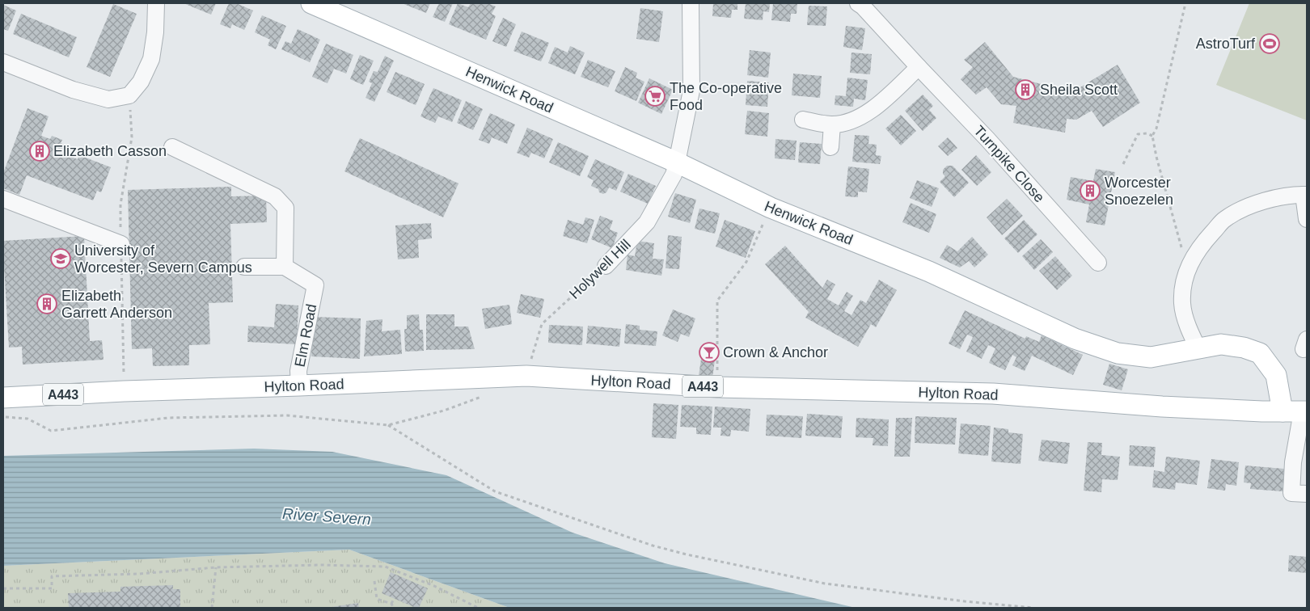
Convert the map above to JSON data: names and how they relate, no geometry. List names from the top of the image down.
{
  "streets": {
    "main road": ["Henwick Road", "Hylton Road", "A443"],
    "street": ["Turnpike Close", "Holywell Hill", "Elm Road"]
  },
  "crossings": [
    ["Henwick Road", "Holywell Hill"],
    ["Henwick Road", "Hylton Road"],
    ["Holywell Hill", "Hylton Road"],
    ["Elm Road", "Hylton Road"]
  ],
  "water": ["River Severn"],
  "places": {
    "sports": ["AstroTurf"],
    "building": [
      "Sheila Scott",
      "Elizabeth Casson",
      "Worcester Snoezelen",
      "Elizabeth Garrett Anderson"
    ],
    "supermarket": ["The Co-operative Food"],
    "school or university": ["University of Worcester, Severn Campus"],
    "bar": ["Crown & Anchor"]
  }
}
